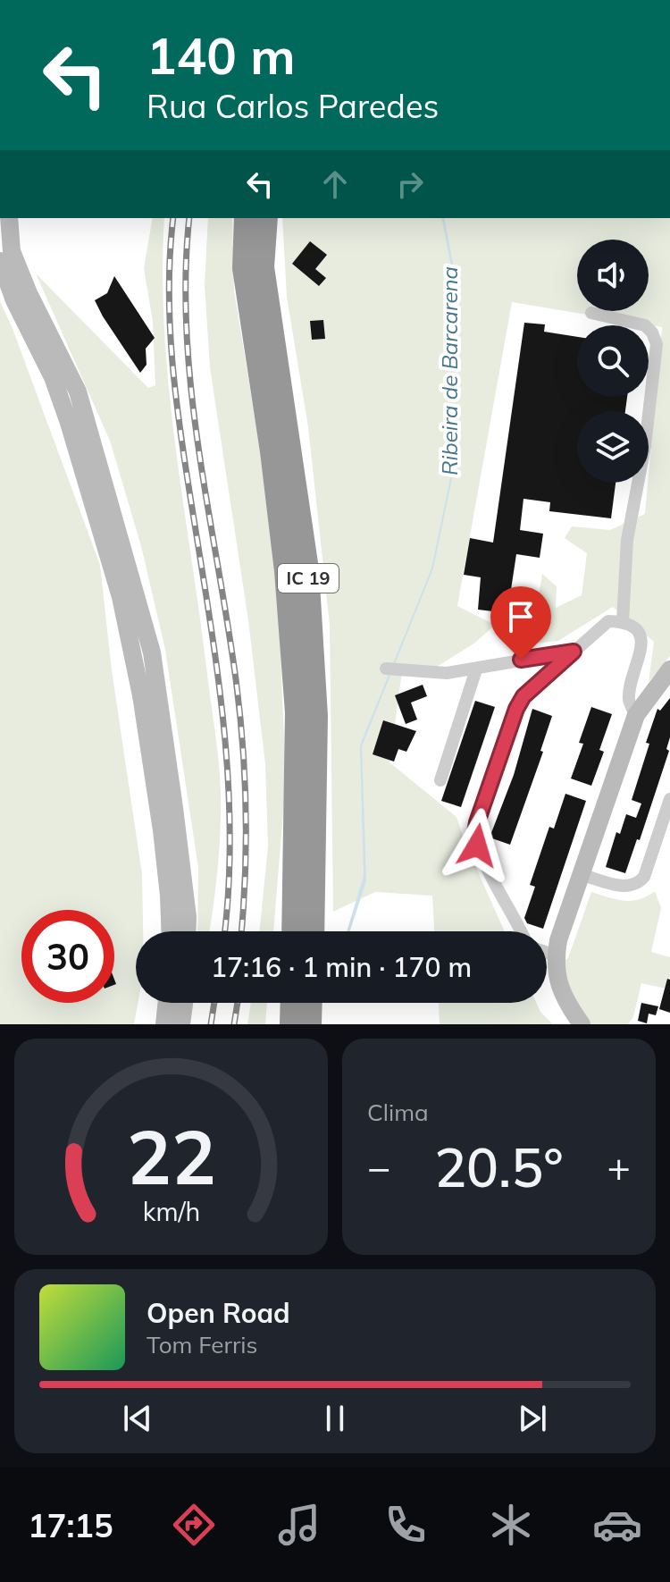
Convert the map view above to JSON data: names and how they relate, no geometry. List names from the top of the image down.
{
  "streets": {
    "highway": ["IC 19"]
  },
  "water": ["Ribeira de Barcarena"],
  "page": {
    "turn": ["140 m", "Rua Carlos Paredes"],
    "limit": "30",
    "trip": "17:16 · 1 min · 170 m",
    "tile": "Clima",
    "heat": ["−", "20.5°", "+"],
    "song": ["Open Road", "Tom Ferris"],
    "tabs": "17:15",
    "gauge": ["22", "km/h"]
  }
}
